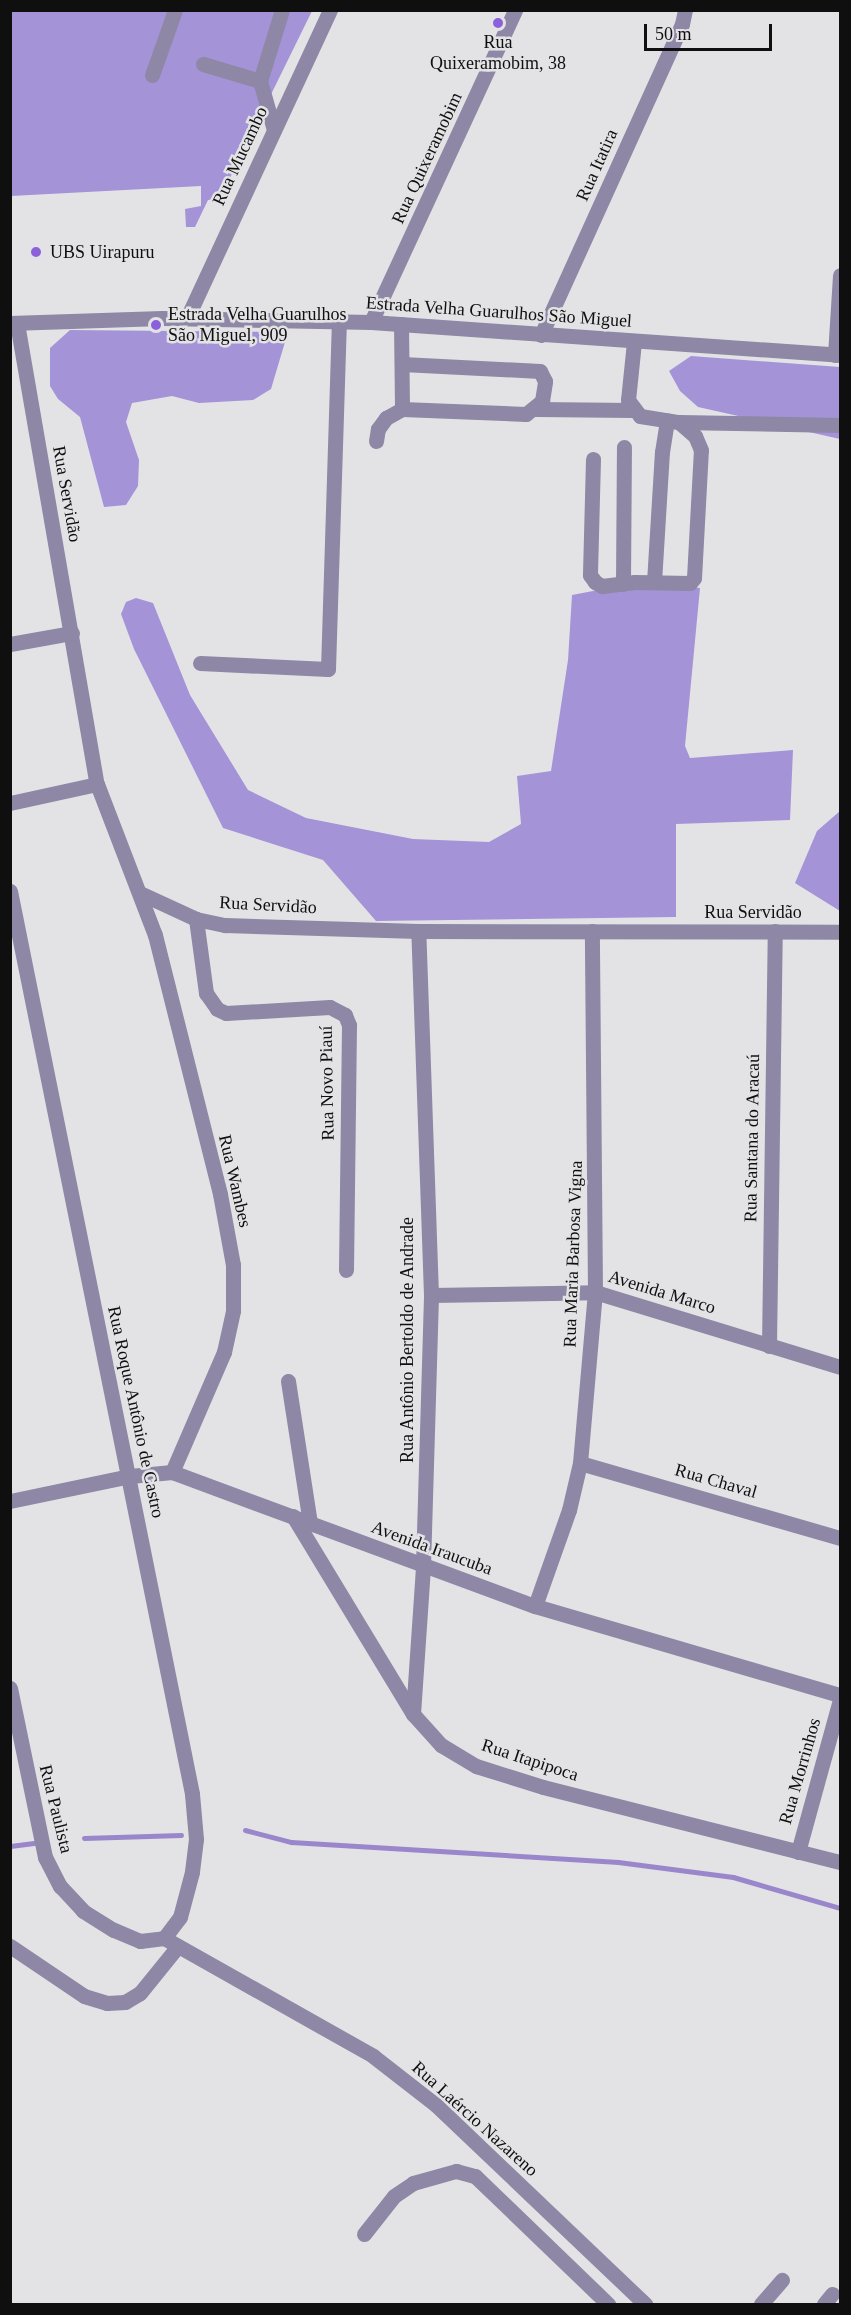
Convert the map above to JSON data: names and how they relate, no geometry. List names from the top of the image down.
{
  "streets": {
    "street": [
      "Rua Mucambo",
      "Rua Quixeramobim",
      "Rua Itatira",
      "Estrada Velha Guarulhos São Miguel",
      "Rua Servidão",
      "Rua Novo Piauí",
      "Rua Santana do Aracaú",
      "Rua Wambes",
      "Rua Maria Barbosa Vigna",
      "Avenida Marco",
      "Rua Antônio Bertoldo de Andrade",
      "Rua Roque Antônio de Castro",
      "Rua Chaval",
      "Avenida Iraucuba",
      "Rua Itapipoca",
      "Rua Morrinhos",
      "Rua Paulista",
      "Rua Laércio Nazareno"
    ]
  },
  "crossings": [
    ["Rua Mucambo", "Estrada Velha Guarulhos São Miguel"],
    ["Rua Quixeramobim", "Estrada Velha Guarulhos São Miguel"],
    ["Rua Itatira", "Estrada Velha Guarulhos São Miguel"],
    ["Estrada Velha Guarulhos São Miguel", "Rua Servidão"],
    ["Rua Servidão", "Rua Novo Piauí"],
    ["Rua Servidão", "Rua Santana do Aracaú"],
    ["Rua Servidão", "Rua Wambes"],
    ["Rua Servidão", "Rua Maria Barbosa Vigna"],
    ["Rua Servidão", "Rua Antônio Bertoldo de Andrade"],
    ["Rua Santana do Aracaú", "Avenida Marco"],
    ["Rua Wambes", "Avenida Iraucuba"],
    ["Rua Maria Barbosa Vigna", "Avenida Marco"],
    ["Rua Maria Barbosa Vigna", "Rua Chaval"],
    ["Rua Maria Barbosa Vigna", "Avenida Iraucuba"],
    ["Avenida Marco", "Rua Antônio Bertoldo de Andrade"],
    ["Rua Antônio Bertoldo de Andrade", "Avenida Iraucuba"],
    ["Rua Antônio Bertoldo de Andrade", "Rua Itapipoca"],
    ["Rua Roque Antônio de Castro", "Avenida Iraucuba"],
    ["Rua Roque Antônio de Castro", "Rua Paulista"],
    ["Rua Roque Antônio de Castro", "Rua Laércio Nazareno"],
    ["Avenida Iraucuba", "Rua Itapipoca"],
    ["Rua Itapipoca", "Rua Morrinhos"],
    ["Rua Paulista", "Rua Laércio Nazareno"]
  ],
  "places": ["Rua Quixeramobim, 38", "UBS Uirapuru", "Estrada Velha Guarulhos São Miguel, 909"],
  "scale_bar": "50 m"
}
